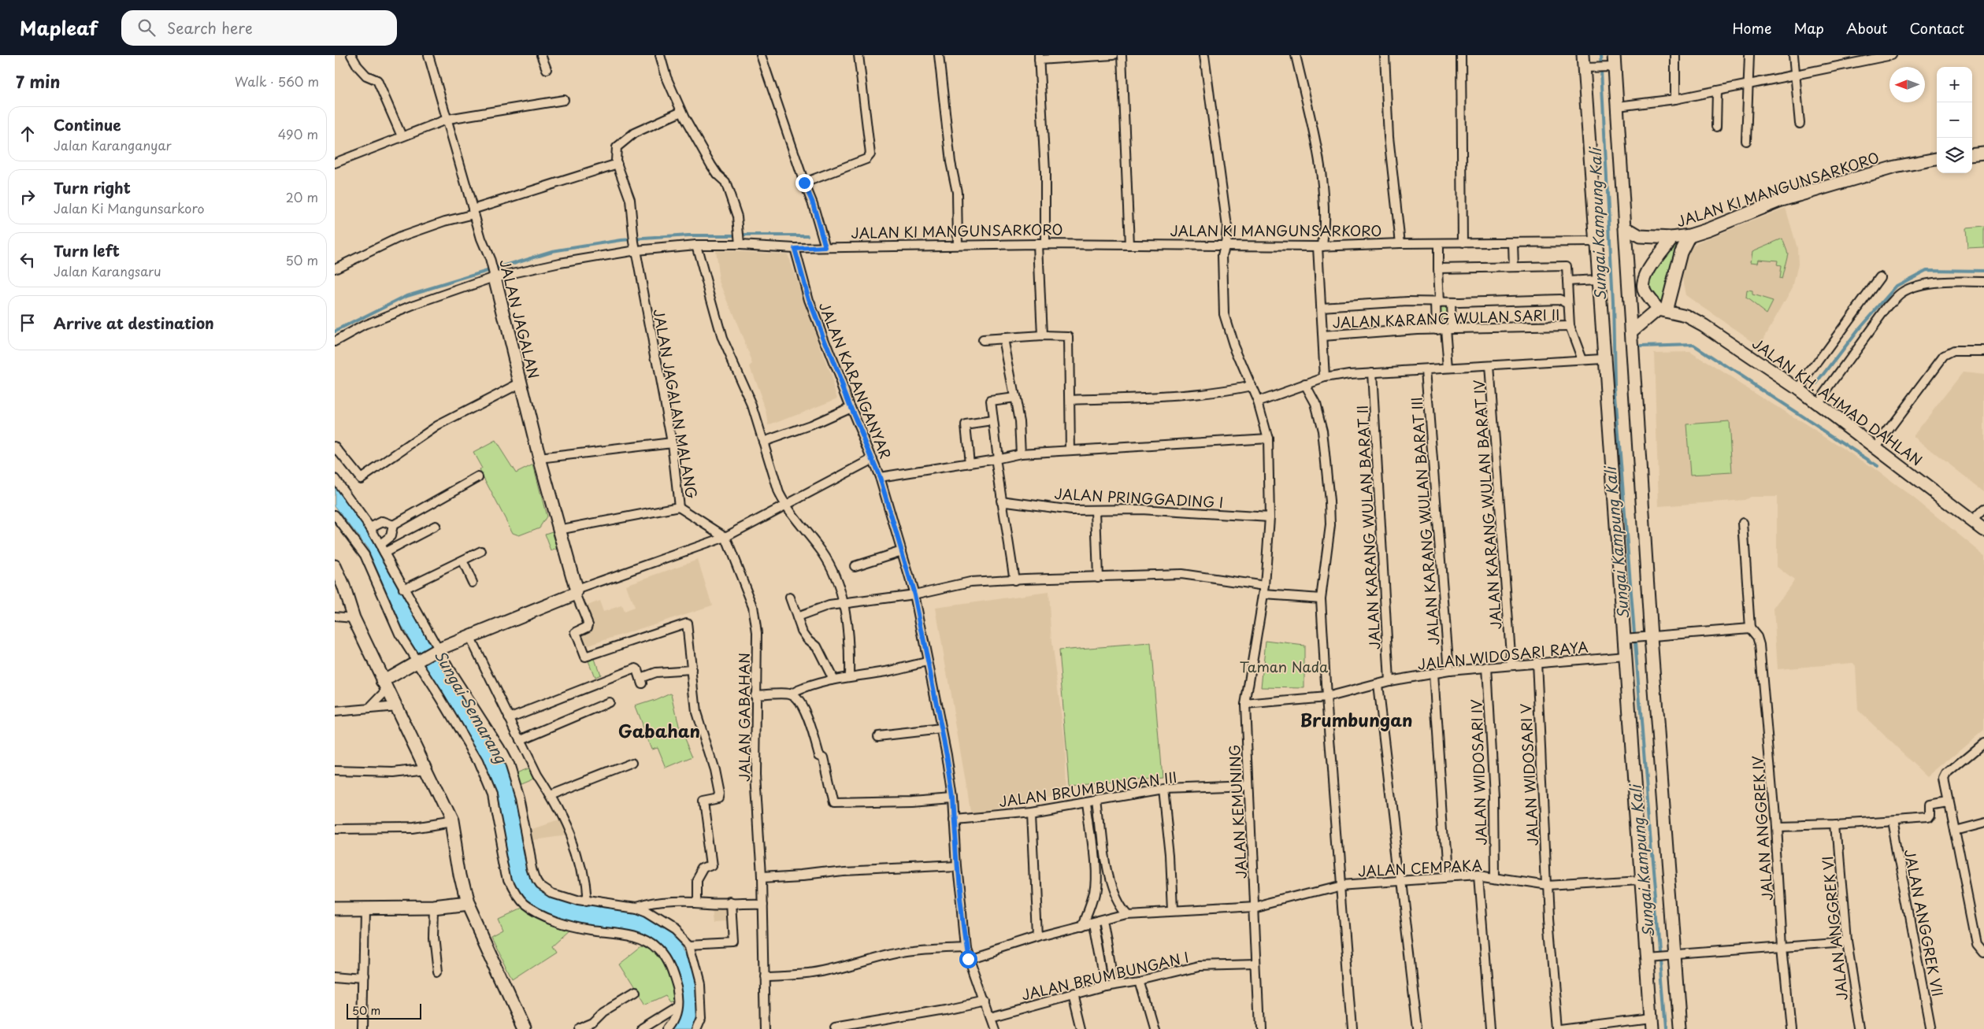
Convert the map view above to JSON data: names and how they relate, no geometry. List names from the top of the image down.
{
  "streets": {
    "main road": ["JALAN KI MANGUNSARKORO", "JALAN JAGALAN", "JALAN KH. AHMAD DAHLAN"],
    "street": [
      "JALAN KARANG WULAN SARI II",
      "JALAN KARANGANYAR",
      "JALAN JAGALAN MALANG",
      "JALAN PRINGGADING I",
      "JALAN KARANG WULAN BARAT IV",
      "JALAN KARANG WULAN BARAT III",
      "JALAN KARANG WULAN BARAT II",
      "JALAN WIDOSARI RAYA",
      "JALAN GABAHAN",
      "JALAN WIDOSARI IV",
      "JALAN WIDOSARI V",
      "JALAN BRUMBUNGAN III",
      "JALAN KEMUNING",
      "JALAN ANGGREK IV",
      "JALAN CEMPAKA",
      "JALAN ANGGREK VII",
      "JALAN ANGGREK VI",
      "JALAN BRUMBUNGAN I"
    ]
  },
  "crossings": [
    ["JALAN KI MANGUNSARKORO", "JALAN KARANG WULAN SARI II"],
    ["JALAN KI MANGUNSARKORO", "JALAN JAGALAN"],
    ["JALAN KI MANGUNSARKORO", "JALAN KARANGANYAR"],
    ["JALAN KI MANGUNSARKORO", "JALAN JAGALAN MALANG"],
    ["JALAN KI MANGUNSARKORO", "JALAN KEMUNING"],
    ["JALAN KARANGANYAR", "JALAN BRUMBUNGAN III"],
    ["JALAN KARANGANYAR", "JALAN CEMPAKA"],
    ["JALAN KARANGANYAR", "JALAN BRUMBUNGAN I"],
    ["JALAN JAGALAN MALANG", "JALAN GABAHAN"],
    ["JALAN PRINGGADING I", "JALAN KEMUNING"],
    ["JALAN KARANG WULAN BARAT IV", "JALAN WIDOSARI RAYA"],
    ["JALAN KARANG WULAN BARAT III", "JALAN WIDOSARI RAYA"],
    ["JALAN KARANG WULAN BARAT II", "JALAN WIDOSARI RAYA"],
    ["JALAN WIDOSARI RAYA", "JALAN WIDOSARI IV"],
    ["JALAN WIDOSARI RAYA", "JALAN WIDOSARI V"],
    ["JALAN WIDOSARI RAYA", "JALAN KEMUNING"],
    ["JALAN WIDOSARI IV", "JALAN CEMPAKA"],
    ["JALAN WIDOSARI V", "JALAN CEMPAKA"],
    ["JALAN BRUMBUNGAN III", "JALAN KEMUNING"],
    ["JALAN KEMUNING", "JALAN CEMPAKA"],
    ["JALAN KEMUNING", "JALAN BRUMBUNGAN I"]
  ],
  "districts": ["Brumbungan", "Gabahan"],
  "water": ["Sungai Kampung Kali", "Sungai Semarang"],
  "parks": ["Taman Nada"],
  "scale_bar": "50 m",
  "north": "left",
  "page": {
    "header": "Mapleaf",
    "search": "Search here",
    "nav": [
      "Home",
      "Map",
      "About",
      "Contact"
    ],
    "heading": ["7 min", "Walk · 560 m"],
    "map_buttons": ["+", "−"],
    "list": [
      ["Continue", "Jalan Karanganyar", "490 m"],
      ["Turn right", "Jalan Ki Mangunsarkoro", "20 m"],
      ["Turn left", "Jalan Karangsaru", "50 m"],
      "Arrive at destination"
    ],
    "scale": "50 m"
  }
}
